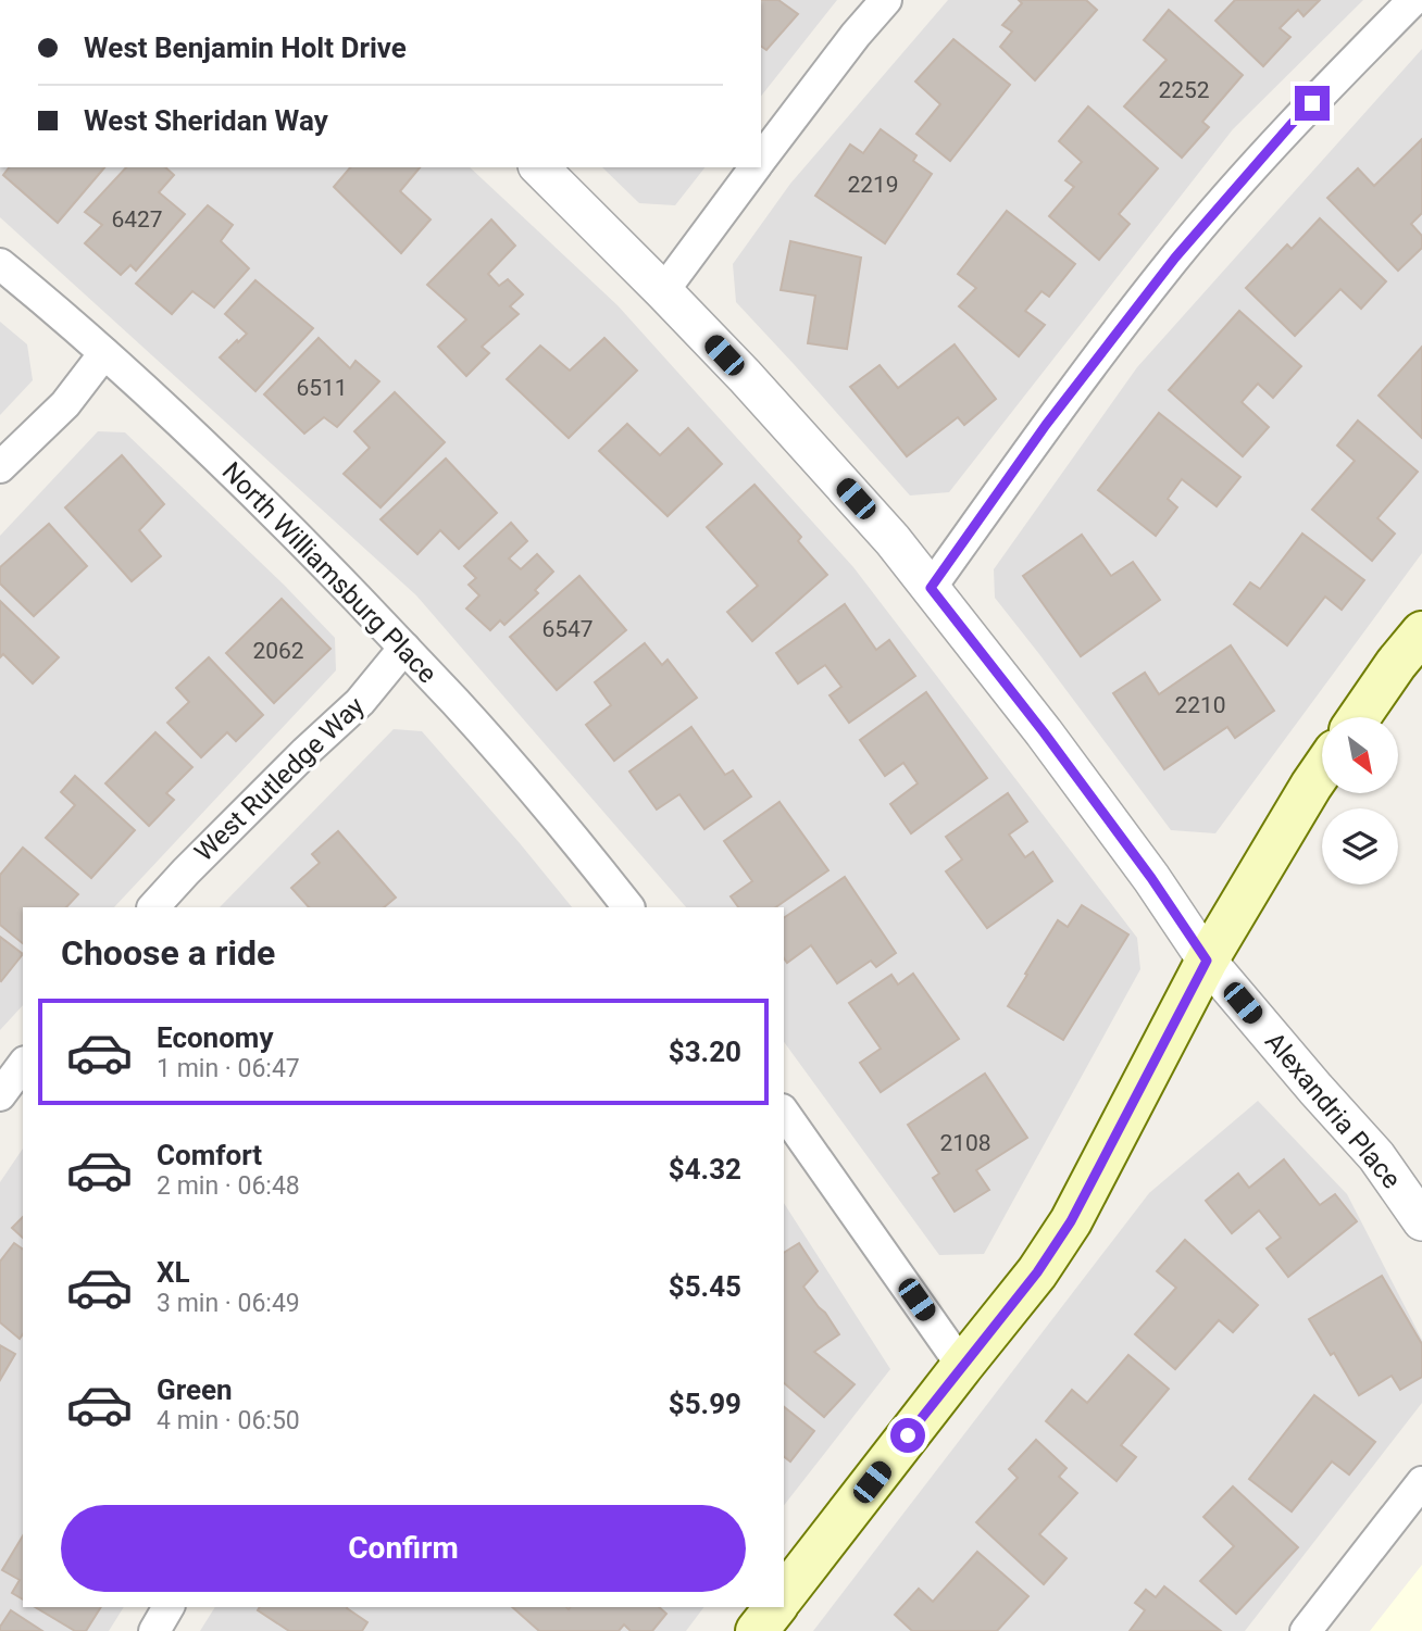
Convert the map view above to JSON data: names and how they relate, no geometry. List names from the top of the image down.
{
  "streets": {
    "street": ["North Williamsburg Place", "West Rutledge Way", "Alexandria Place"]
  },
  "crossings": [
    ["North Williamsburg Place", "West Rutledge Way"]
  ],
  "house_numbers": [
    "2252",
    "2219",
    "6427",
    "6511",
    "6547",
    "2062",
    "2210",
    "2108"
  ],
  "north": "bottom right",
  "page": {
    "banner": ["West Benjamin Holt Drive", "West Sheridan Way"],
    "heading": "Choose a ride",
    "list": [
      {
        "name": "Economy",
        "note": "1 min · 06:47",
        "value": "$3.20"
      },
      {
        "name": "Comfort",
        "note": "2 min · 06:48",
        "value": "$4.32"
      },
      {
        "name": "XL",
        "note": "3 min · 06:49",
        "value": "$5.45"
      },
      {
        "name": "Green",
        "note": "4 min · 06:50",
        "value": "$5.99"
      }
    ],
    "buttons": "Confirm"
  }
}
